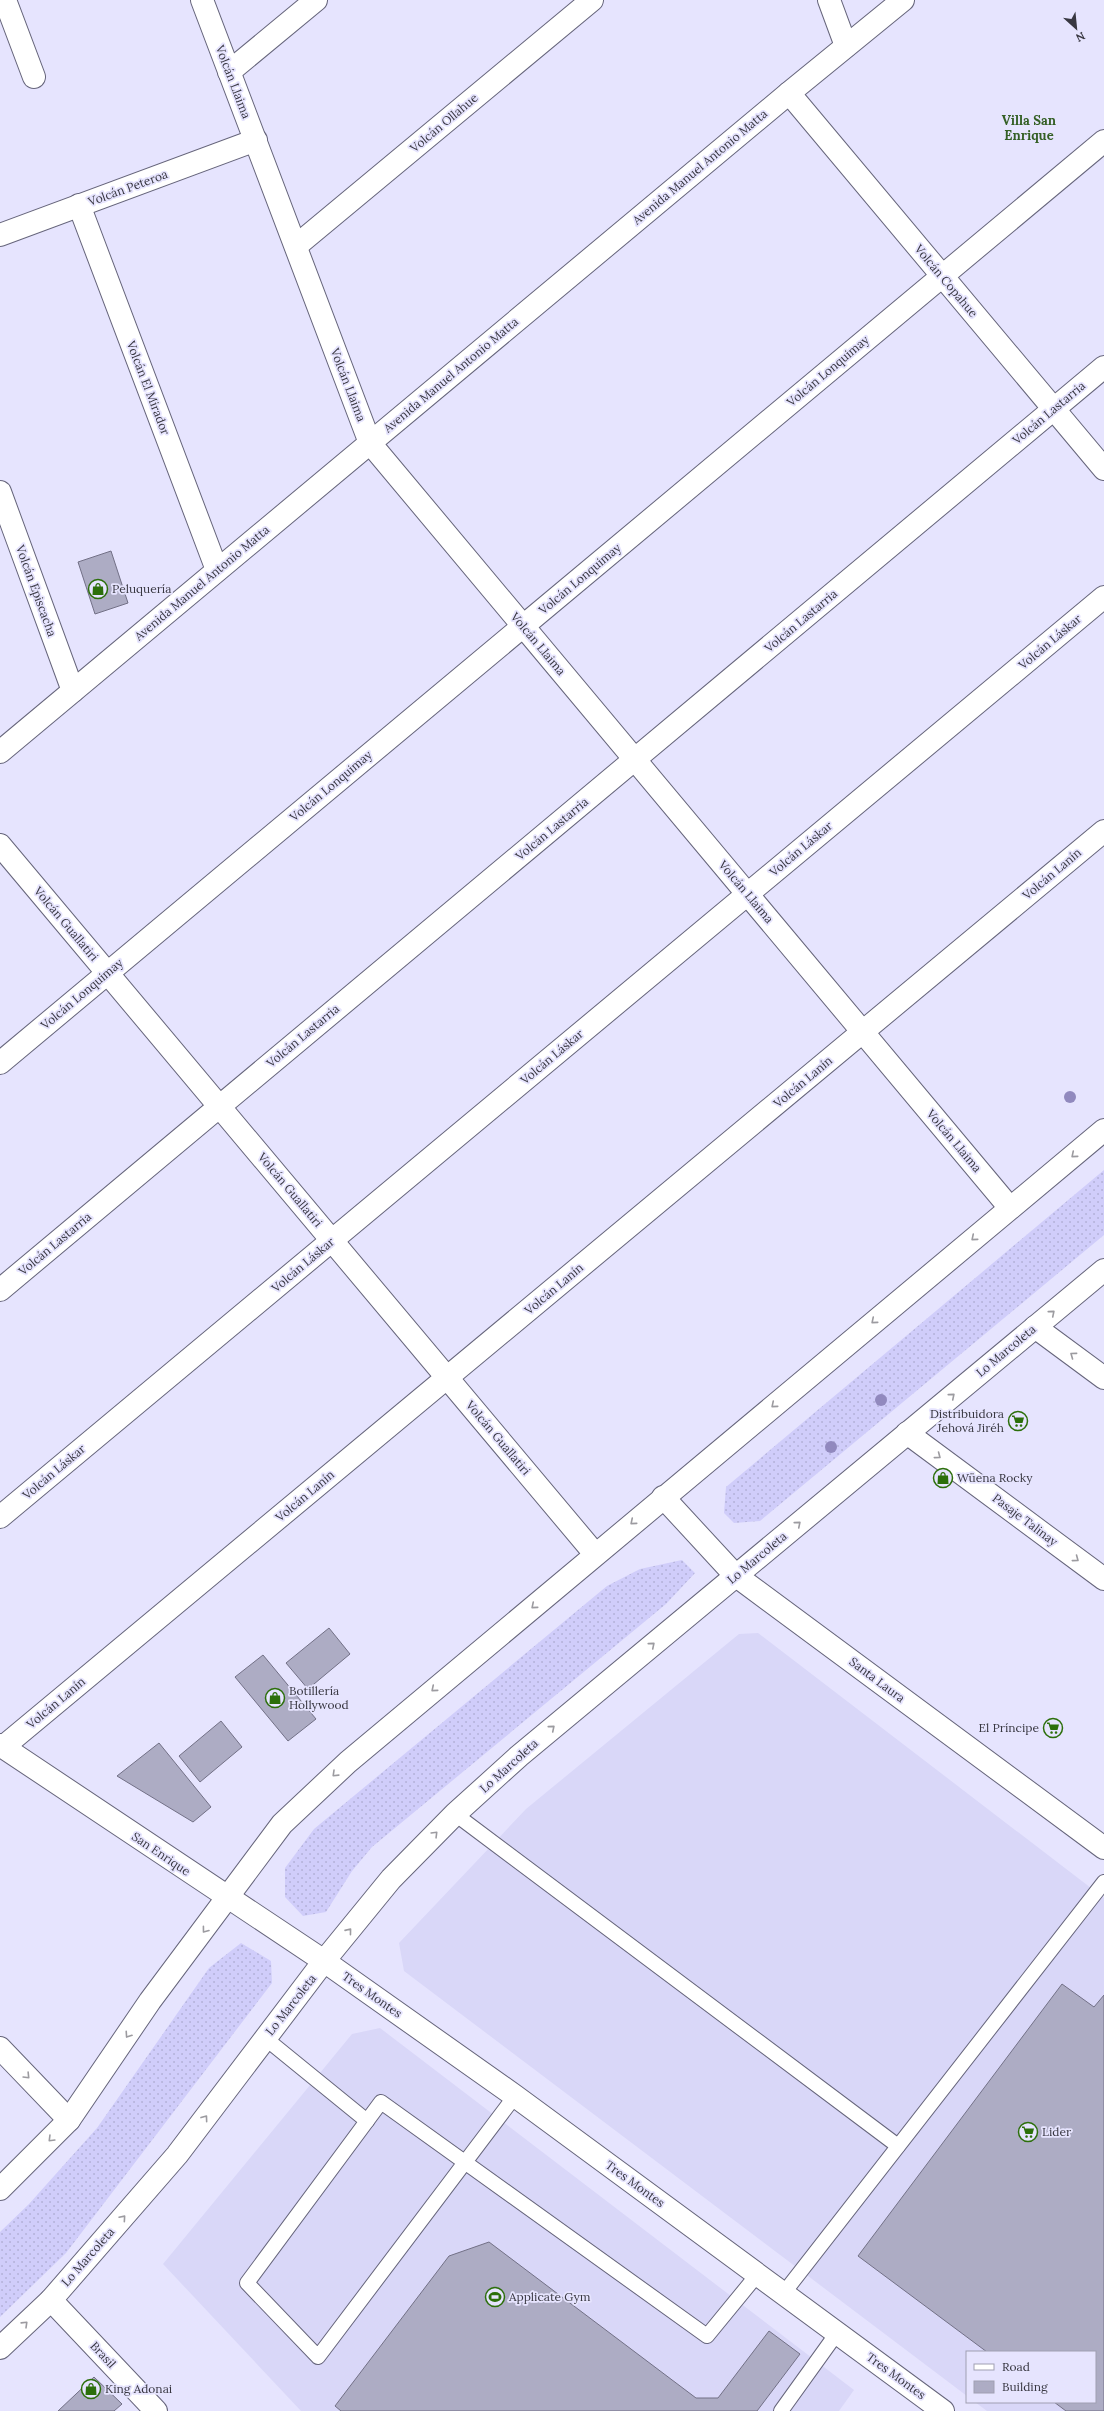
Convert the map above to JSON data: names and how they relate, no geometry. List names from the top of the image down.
{
  "streets": {
    "street": [
      "Volcán Llaima",
      "Volcán Ollahue",
      "Avenida Manuel Antonio Matta",
      "Volcán Peteroa",
      "Volcán Copahue",
      "Volcán Lonquimay",
      "Volcán El Mirador",
      "Volcán Lastarria",
      "Volcán Episcacha",
      "Volcán Láskar",
      "Volcán Lanín",
      "Volcán Guallatiri",
      "Lo Marcoleta",
      "Pasaje Talinay",
      "Santa Laura",
      "San Enrique",
      "Tres Montes",
      "Brasil"
    ]
  },
  "crossings": [
    ["Volcán Llaima", "Volcán Ollahue"],
    ["Volcán Llaima", "Avenida Manuel Antonio Matta"],
    ["Volcán Llaima", "Volcán Peteroa"],
    ["Volcán Llaima", "Volcán Lonquimay"],
    ["Volcán Llaima", "Volcán Lastarria"],
    ["Volcán Llaima", "Volcán Láskar"],
    ["Volcán Llaima", "Volcán Lanín"],
    ["Avenida Manuel Antonio Matta", "Volcán Copahue"],
    ["Avenida Manuel Antonio Matta", "Volcán El Mirador"],
    ["Avenida Manuel Antonio Matta", "Volcán Episcacha"],
    ["Volcán Peteroa", "Volcán El Mirador"],
    ["Volcán Copahue", "Volcán Lonquimay"],
    ["Volcán Copahue", "Volcán Lastarria"],
    ["Volcán Lonquimay", "Volcán Guallatiri"],
    ["Volcán Lastarria", "Volcán Guallatiri"],
    ["Volcán Láskar", "Volcán Guallatiri"],
    ["Volcán Lanín", "Volcán Guallatiri"],
    ["Volcán Lanín", "San Enrique"],
    ["Lo Marcoleta", "Pasaje Talinay"],
    ["Lo Marcoleta", "Santa Laura"],
    ["Lo Marcoleta", "San Enrique"],
    ["Lo Marcoleta", "Tres Montes"],
    ["Lo Marcoleta", "Brasil"],
    ["San Enrique", "Tres Montes"]
  ],
  "districts": ["Villa San Enrique"],
  "places": {
    "shop": [
      "Peluquería",
      "Wüena Rocky",
      "Botillería Hollywood",
      "King Adonai"
    ],
    "supermarket": ["Distribuidora Jehová Jiréh", "El Príncipe", "Lider"],
    "sports": ["Applicate Gym"]
  },
  "legend": ["Road", "Building"],
  "north": "bottom right"
}
